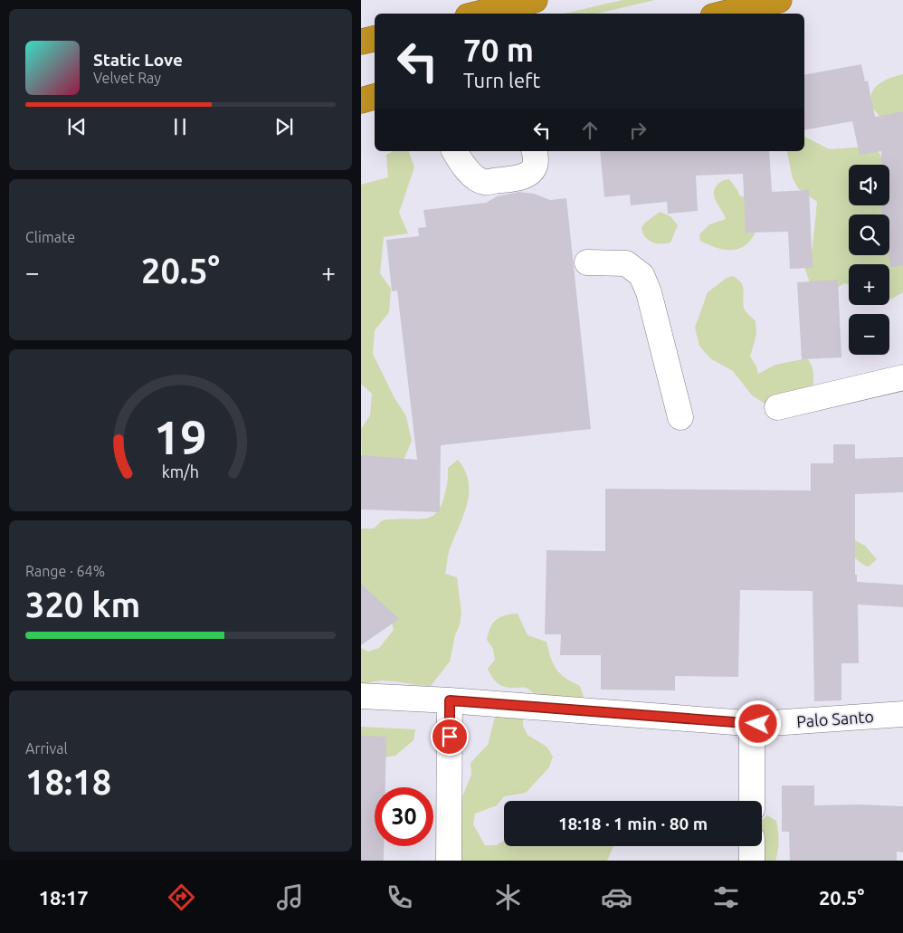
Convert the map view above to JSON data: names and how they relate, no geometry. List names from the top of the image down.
{
  "streets": {
    "street": ["Palo Santo"]
  },
  "page": {
    "turn": ["70 m", "Turn left"],
    "song": ["Static Love", "Velvet Ray"],
    "map_buttons": ["+", "−"],
    "tile": [
      "Climate",
      ["Range · 64%", "320 km"],
      ["Arrival", "18:18"]
    ],
    "heat": ["−", "20.5°", "+"],
    "limit": "30",
    "trip": "18:18 · 1 min · 80 m",
    "tabs": ["18:17", "20.5°"],
    "gauge": ["19", "km/h"]
  }
}
